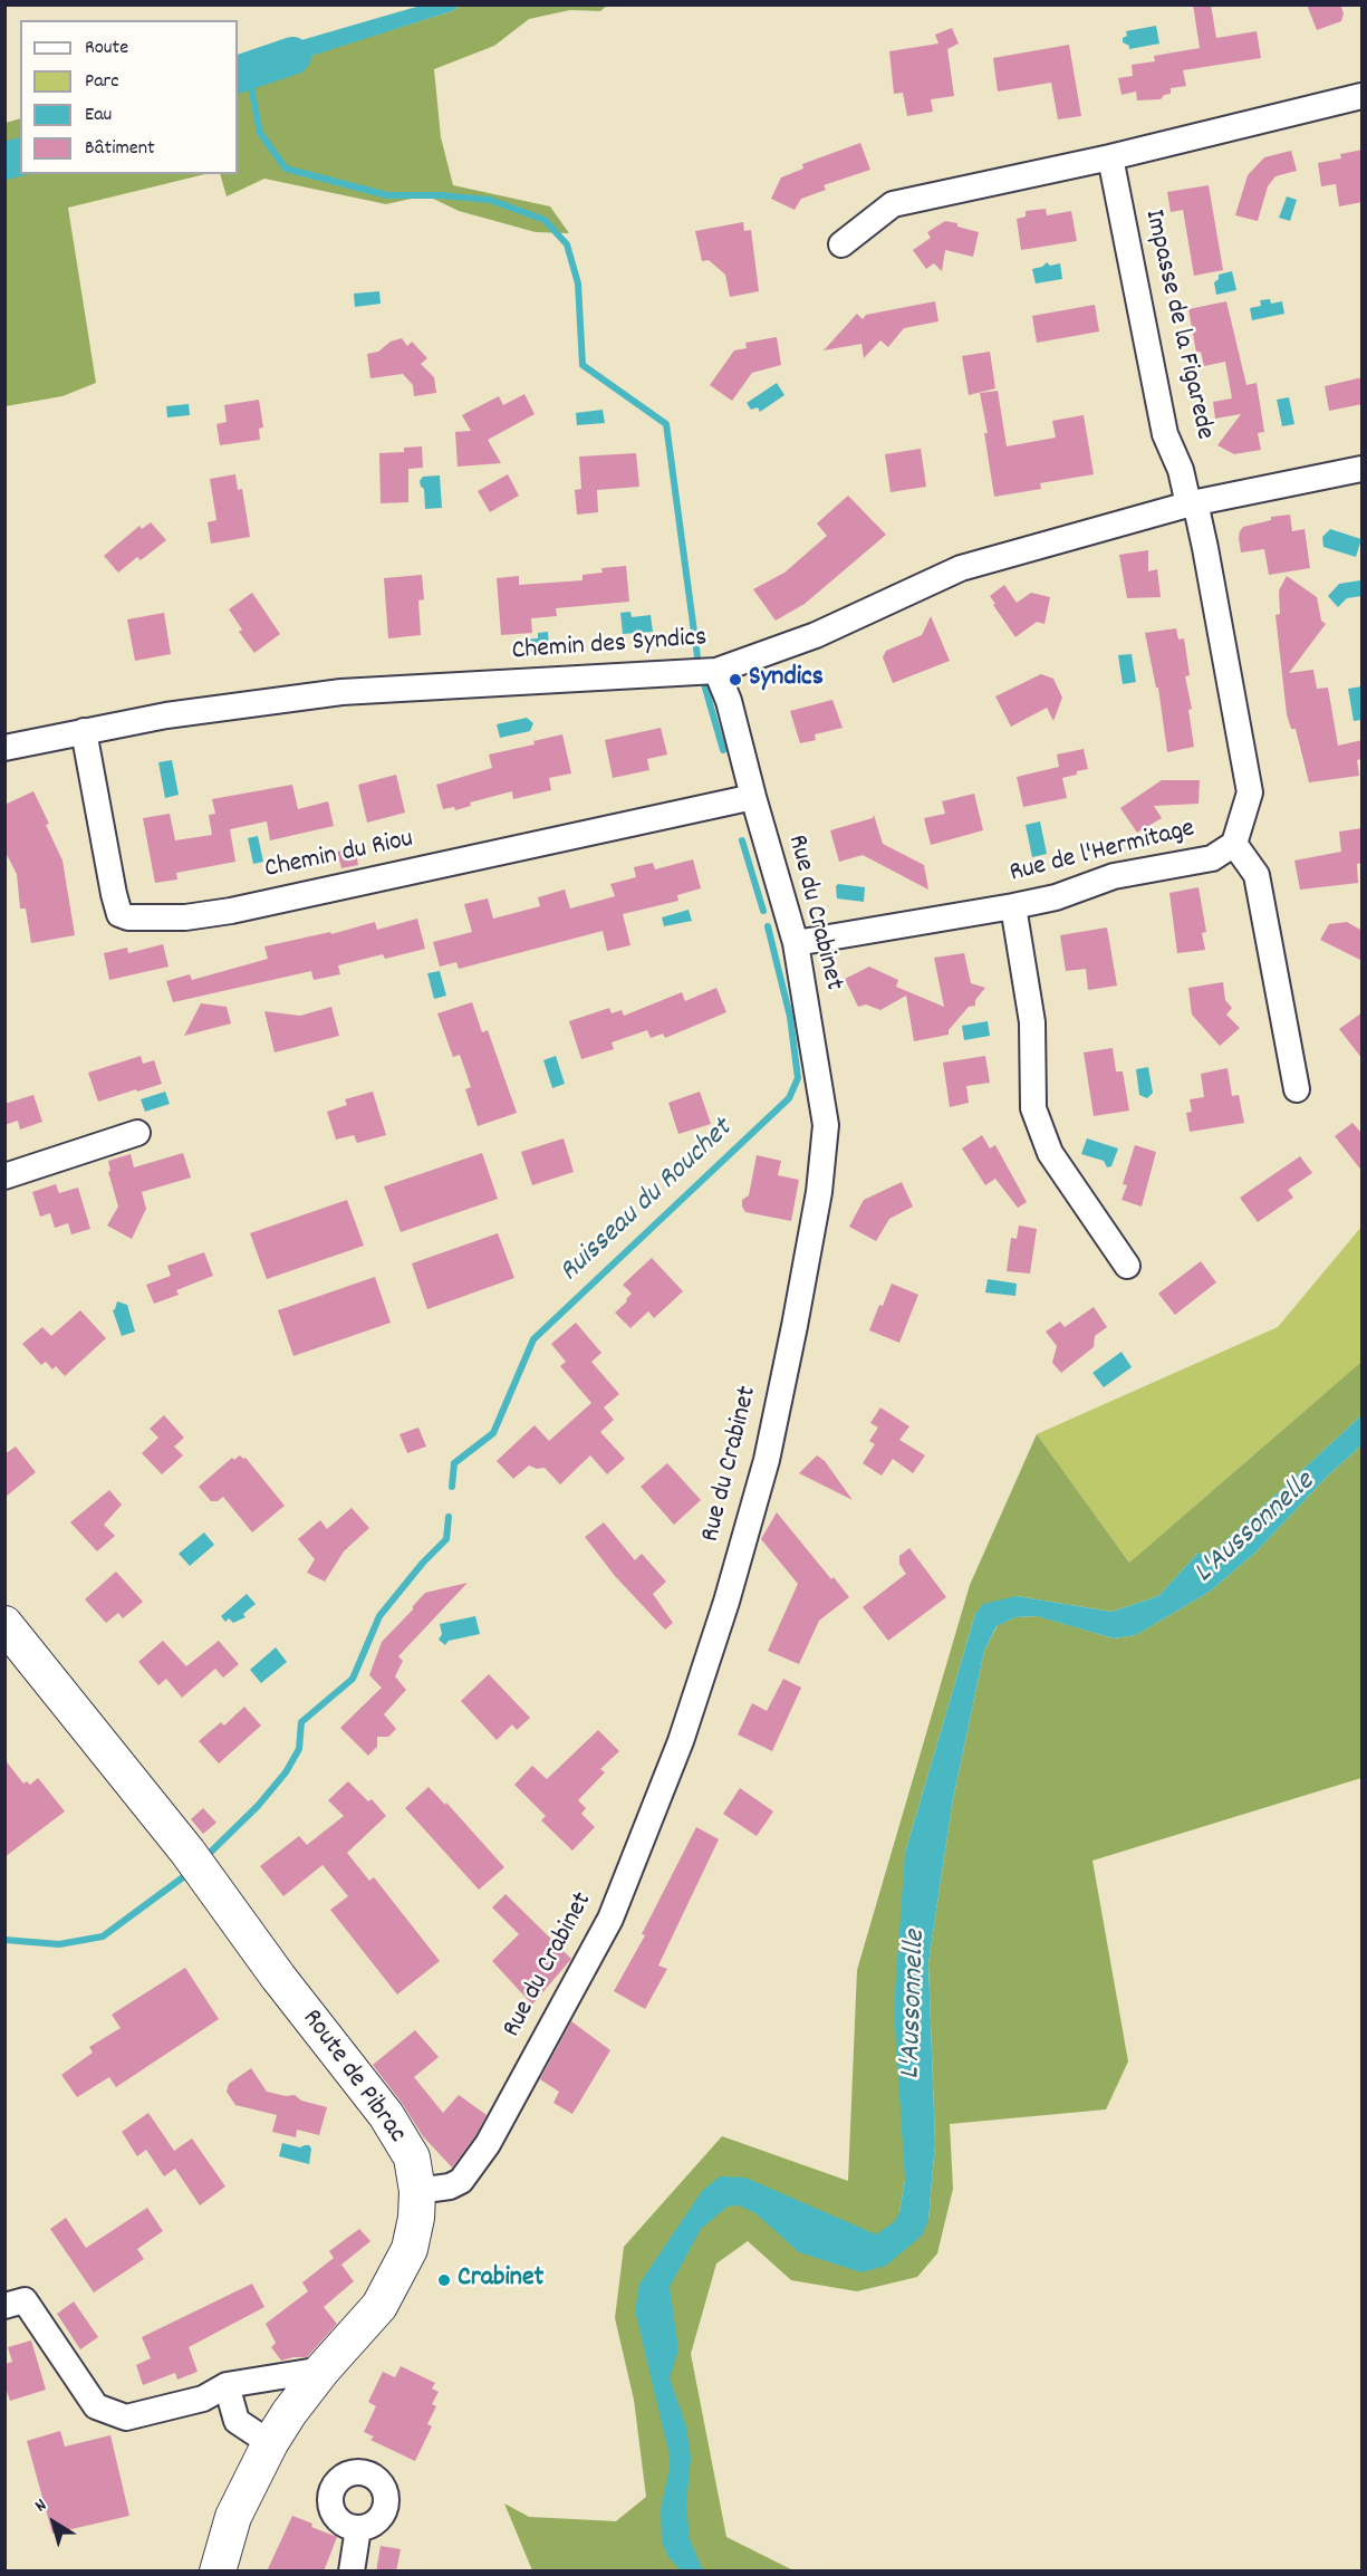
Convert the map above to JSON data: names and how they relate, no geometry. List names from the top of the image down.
{
  "streets": {
    "main road": ["Route de Pibrac"],
    "street": [
      "Impasse de la Figarede",
      "Chemin des Syndics",
      "Rue de l'Hermitage",
      "Chemin du Riou",
      "Rue du Crabinet"
    ]
  },
  "crossings": [
    ["Impasse de la Figarede", "Chemin des Syndics"],
    ["Impasse de la Figarede", "Rue de l'Hermitage"],
    ["Chemin des Syndics", "Rue de l'Hermitage"],
    ["Chemin des Syndics", "Chemin du Riou"],
    ["Chemin des Syndics", "Rue du Crabinet"],
    ["Rue de l'Hermitage", "Rue du Crabinet"],
    ["Chemin du Riou", "Rue du Crabinet"],
    ["Rue du Crabinet", "Route de Pibrac"]
  ],
  "water": ["Ruisseau du Rouchet", "L'Aussonnelle"],
  "places": ["Syndics", "Crabinet"],
  "legend": [
    "Route",
    "Parc",
    "Eau",
    "Bâtiment"
  ],
  "north": "top left"
}
